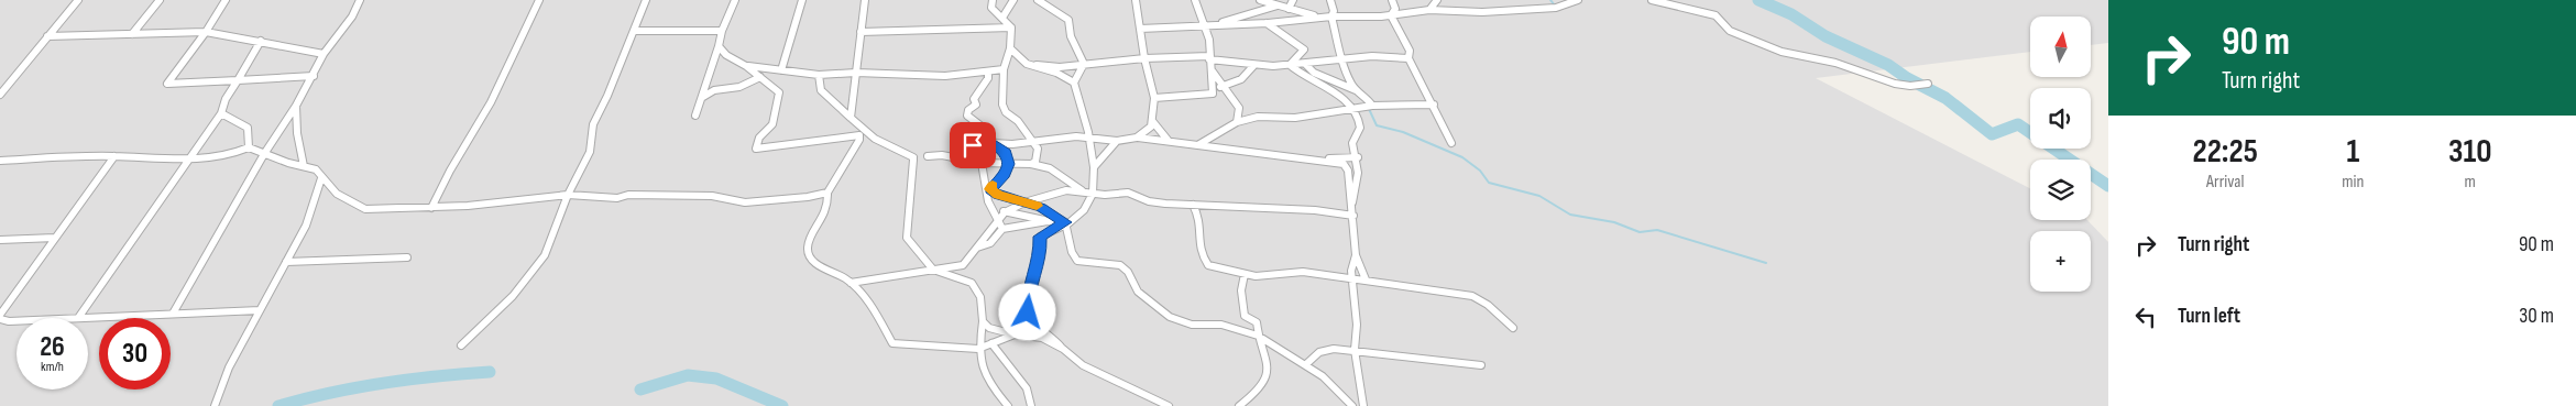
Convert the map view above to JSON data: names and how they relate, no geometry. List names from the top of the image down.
{
  "north": "top",
  "page": {
    "turn": ["90 m", "Turn right"],
    "map_buttons": "+",
    "eta": [
      "22:25",
      "Arrival",
      "1",
      "min",
      "310",
      "m"
    ],
    "list": [
      {
        "name": "Turn right",
        "value": "90 m"
      },
      {
        "name": "Turn left",
        "value": "30 m"
      }
    ],
    "speed": "26 km/h",
    "limit": "30"
  }
}
